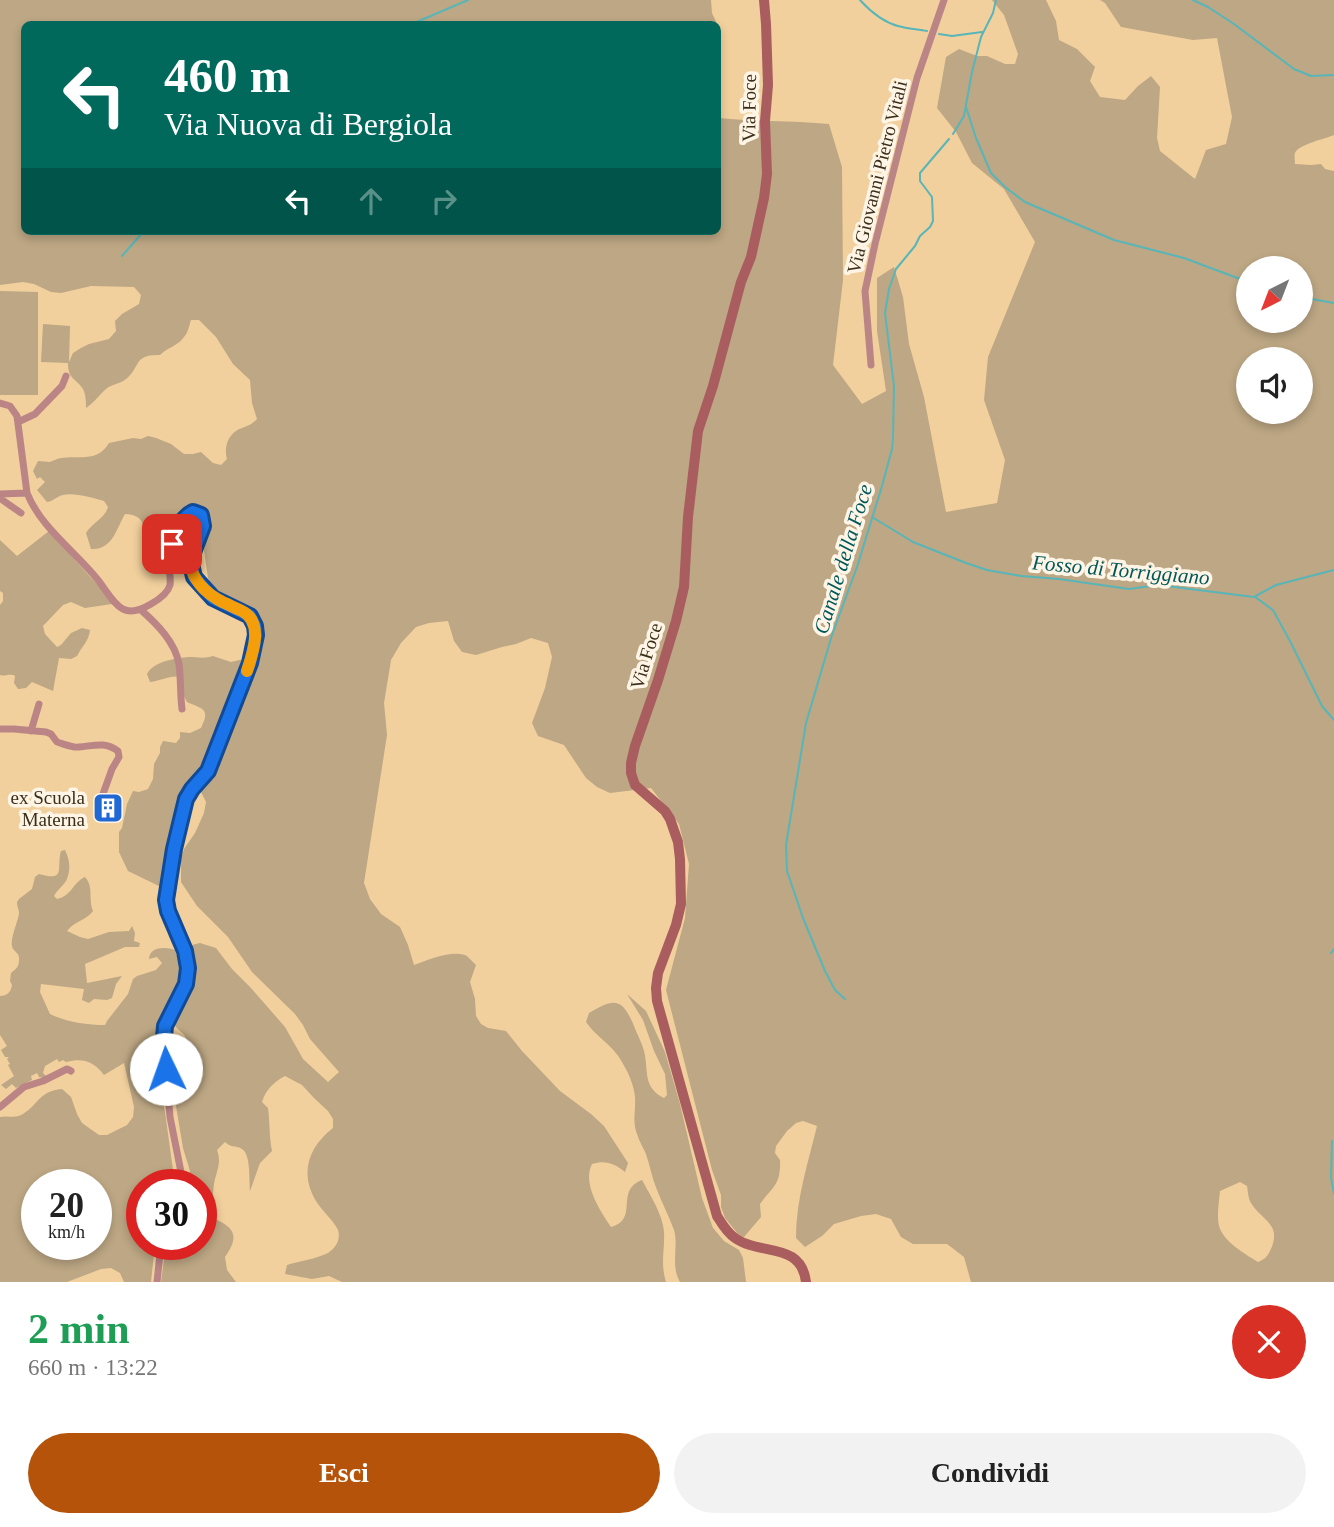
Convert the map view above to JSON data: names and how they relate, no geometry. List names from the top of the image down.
{
  "streets": {
    "main road": ["Via Foce"],
    "street": ["Via Giovanni Pietro Vitali"]
  },
  "water": ["Canale della Foce", "Fosso di Torriggiano"],
  "places": {
    "building": ["ex Scuola Materna"]
  },
  "north": "bottom left",
  "page": {
    "turn": ["460 m", "Via Nuova di Bergiola"],
    "speed": "20 km/h",
    "limit": "30",
    "heading": ["2 min", "660 m · 13:22"],
    "buttons": ["Esci", "Condividi"]
  }
}
